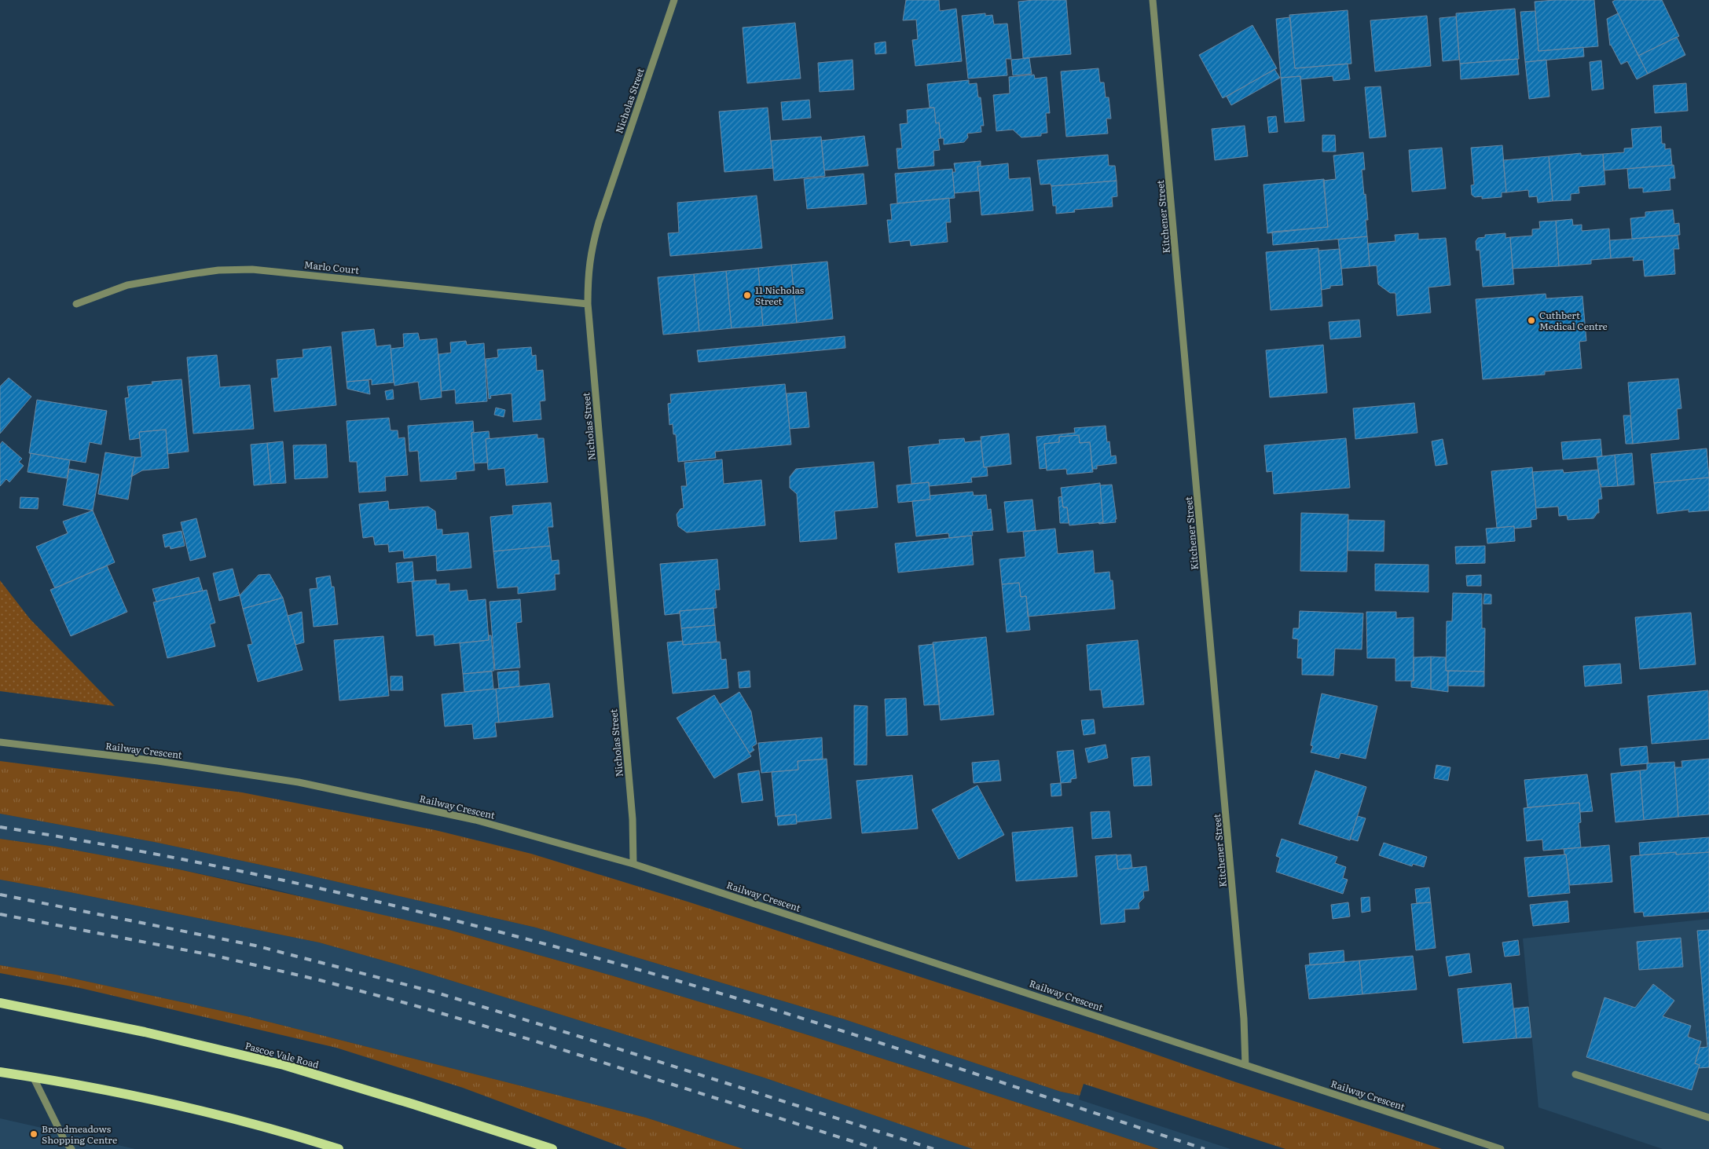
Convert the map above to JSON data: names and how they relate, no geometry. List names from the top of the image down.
{
  "streets": {
    "main road": ["Pascoe Vale Road"],
    "street": [
      "Nicholas Street",
      "Kitchener Street",
      "Marlo Court",
      "Railway Crescent"
    ]
  },
  "crossings": [
    ["Nicholas Street", "Marlo Court"],
    ["Nicholas Street", "Railway Crescent"],
    ["Kitchener Street", "Railway Crescent"]
  ],
  "places": ["11 Nicholas Street", "Cuthbert Medical Centre", "Broadmeadows Shopping Centre"]
}
